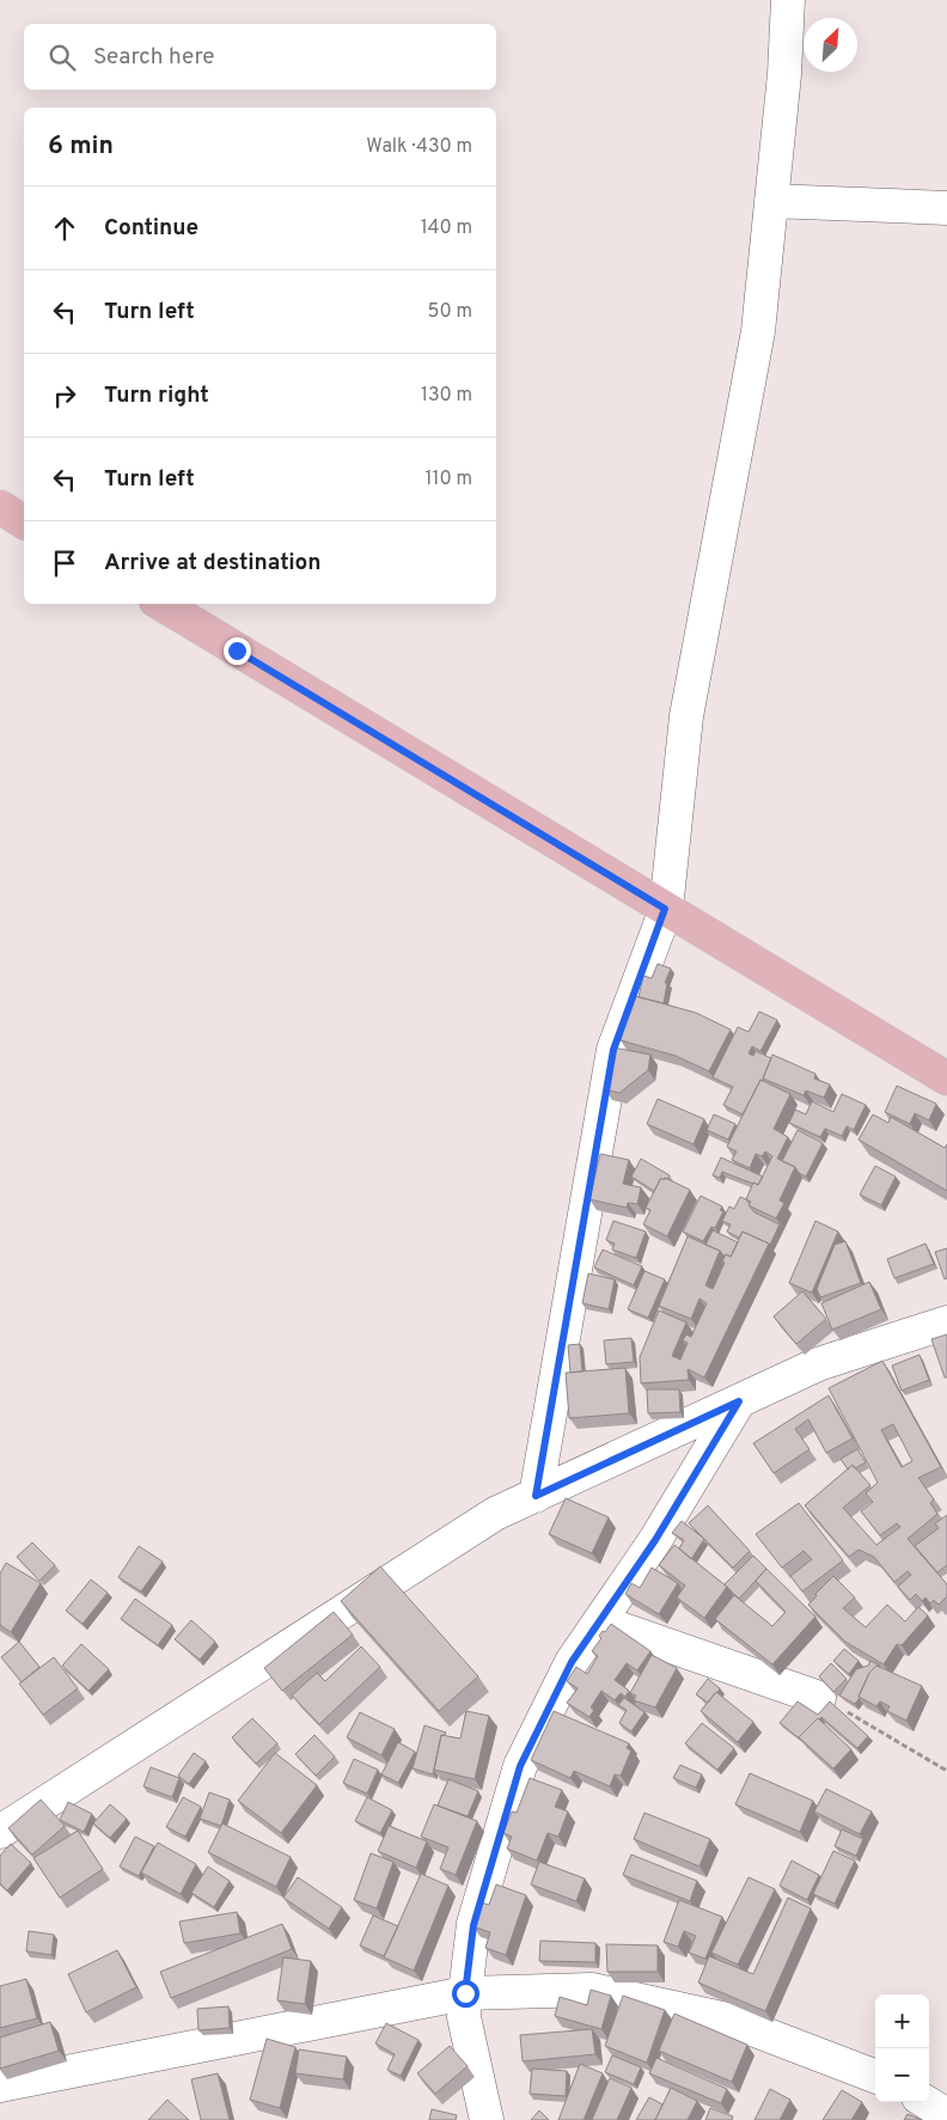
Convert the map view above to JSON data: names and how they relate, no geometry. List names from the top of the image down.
{
  "north": "top right",
  "page": {
    "search": "Search here",
    "heading": ["6 min", "Walk · 430 m"],
    "list": [
      ["Continue", "140 m"],
      ["Turn left", "50 m"],
      ["Turn right", "130 m"],
      ["Turn left", "110 m"],
      "Arrive at destination"
    ],
    "map_buttons": ["+", "−"]
  }
}
